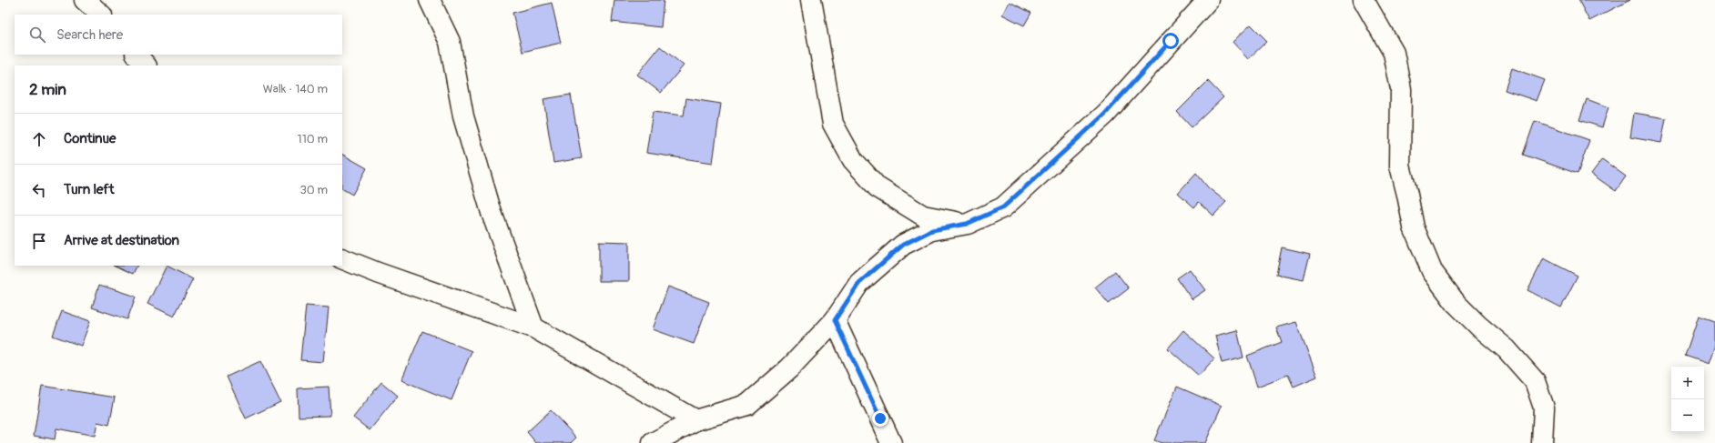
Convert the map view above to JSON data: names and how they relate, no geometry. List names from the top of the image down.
{
  "page": {
    "search": "Search here",
    "heading": ["2 min", "Walk · 140 m"],
    "list": [
      ["Continue", "110 m"],
      ["Turn left", "30 m"],
      "Arrive at destination"
    ],
    "map_buttons": ["+", "−"]
  }
}
